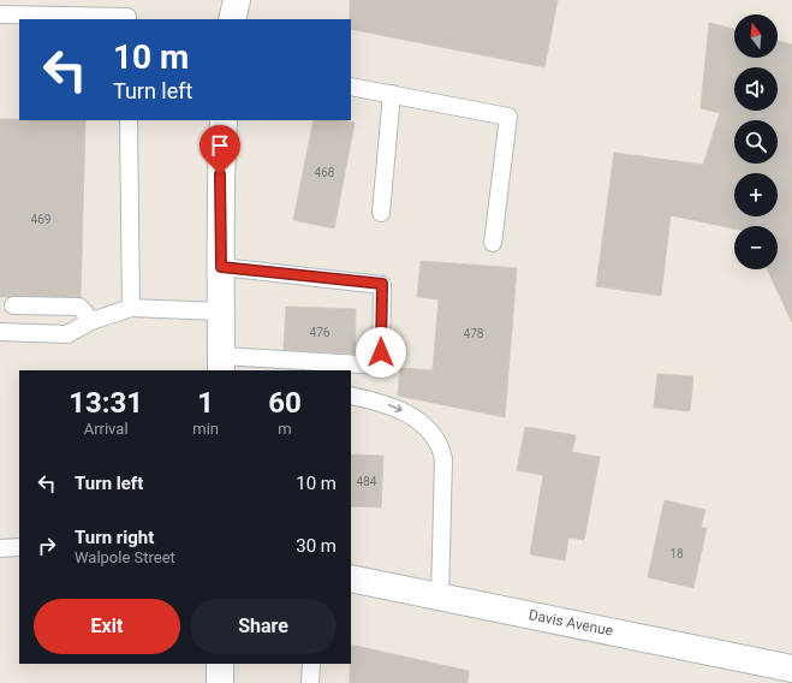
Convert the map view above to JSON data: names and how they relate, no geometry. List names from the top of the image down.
{
  "streets": {
    "street": ["Davis Avenue"]
  },
  "house_numbers": [
    "468",
    "469",
    "476",
    "478",
    "484",
    "18"
  ],
  "north": "top",
  "page": {
    "map_buttons": ["+", "−"],
    "turn": ["10 m", "Turn left"],
    "eta": [
      "13:31",
      "Arrival",
      "1",
      "min",
      "60",
      "m"
    ],
    "list": [
      {
        "name": "Turn left",
        "value": "10 m"
      },
      {
        "name": "Turn right",
        "note": "Walpole Street",
        "value": "30 m"
      }
    ],
    "buttons": ["Exit", "Share"]
  }
}
